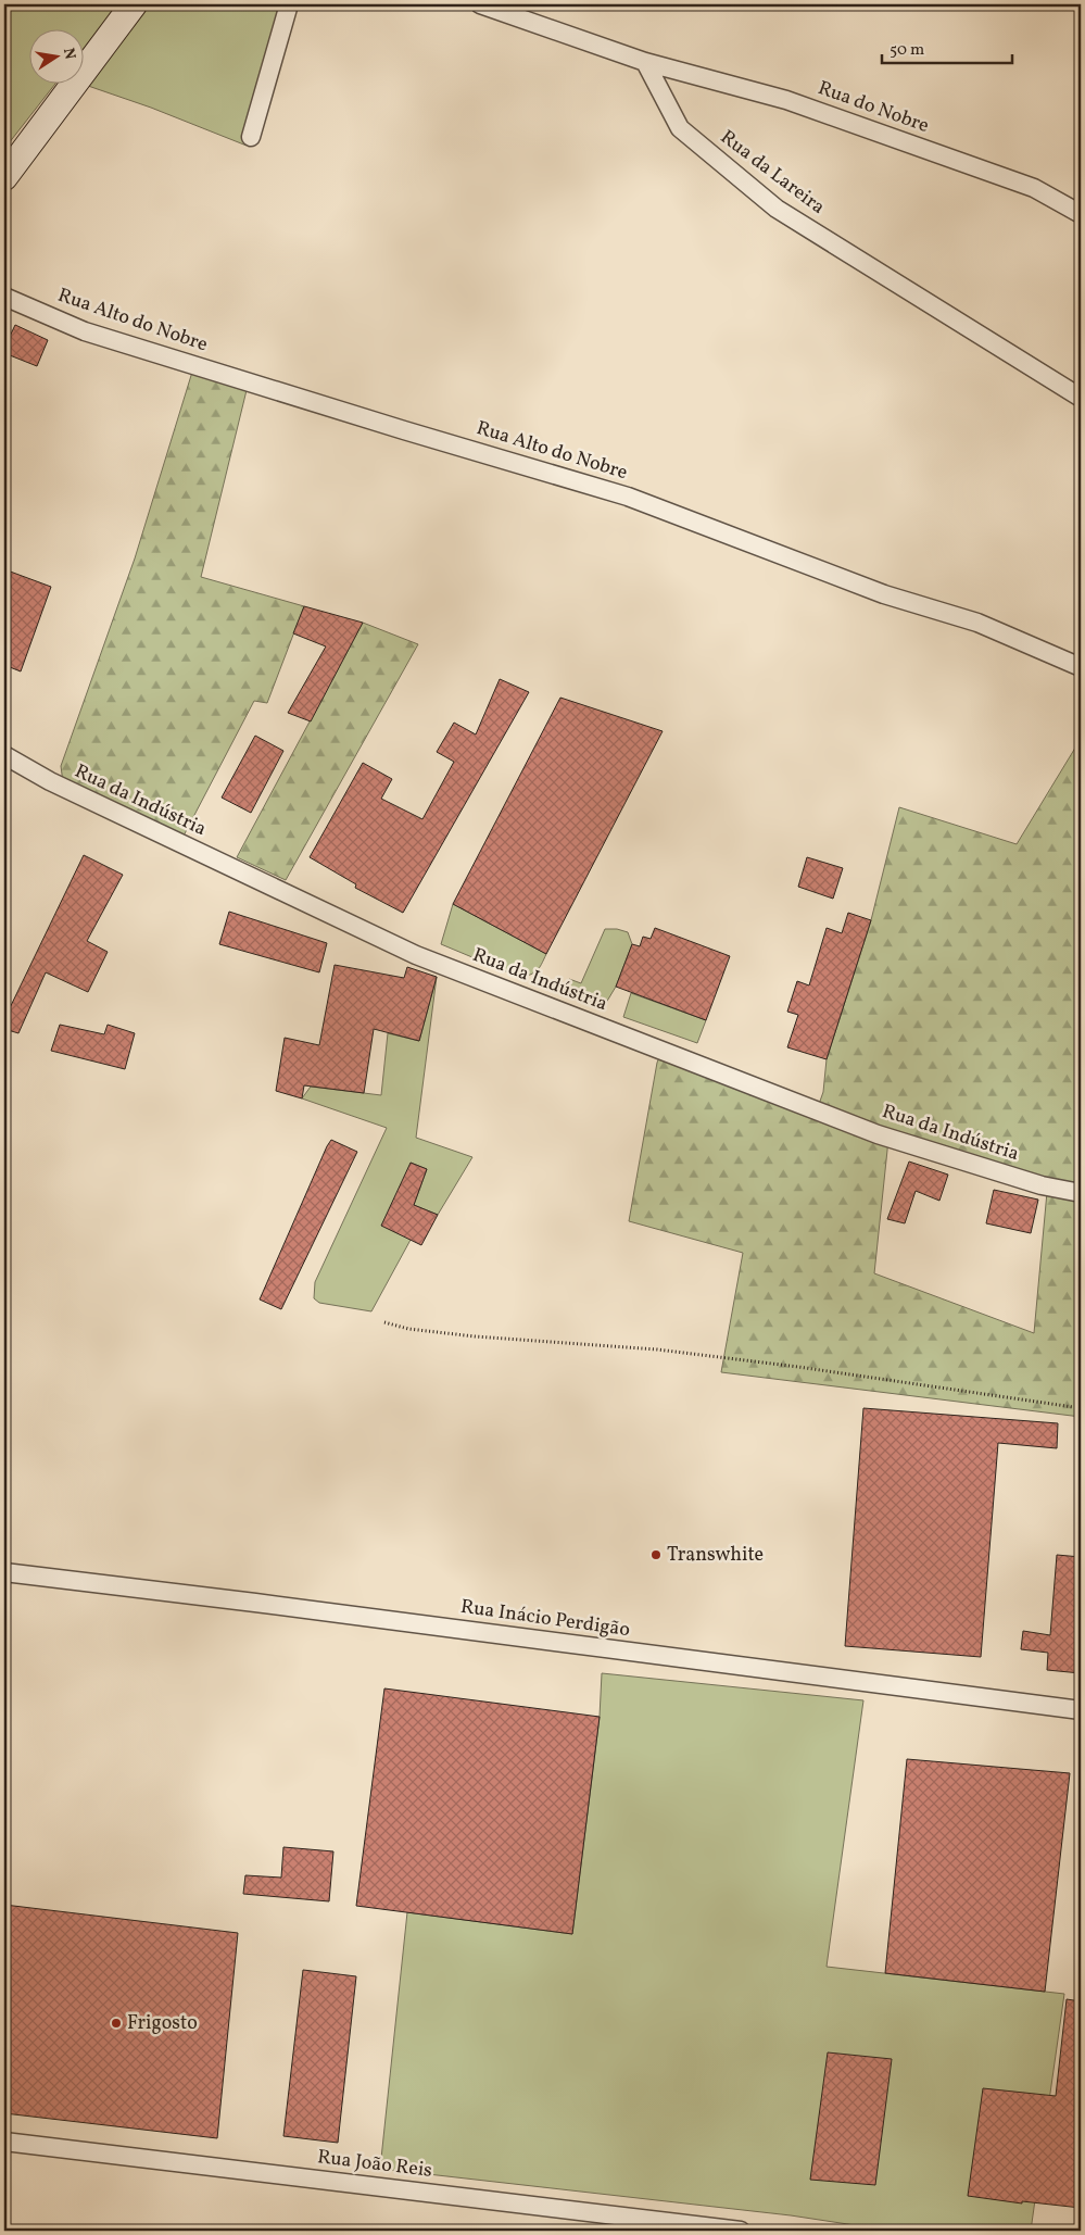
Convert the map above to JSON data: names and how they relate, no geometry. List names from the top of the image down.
{
  "streets": {
    "street": [
      "Rua do Nobre",
      "Rua da Lareira",
      "Rua Alto do Nobre",
      "Rua da Indústria",
      "Rua Inácio Perdigão",
      "Rua João Reis"
    ]
  },
  "crossings": [
    ["Rua do Nobre", "Rua da Lareira"]
  ],
  "places": ["Transwhite", "Frigosto"],
  "scale_bar": "50 m",
  "north": "right"
}
